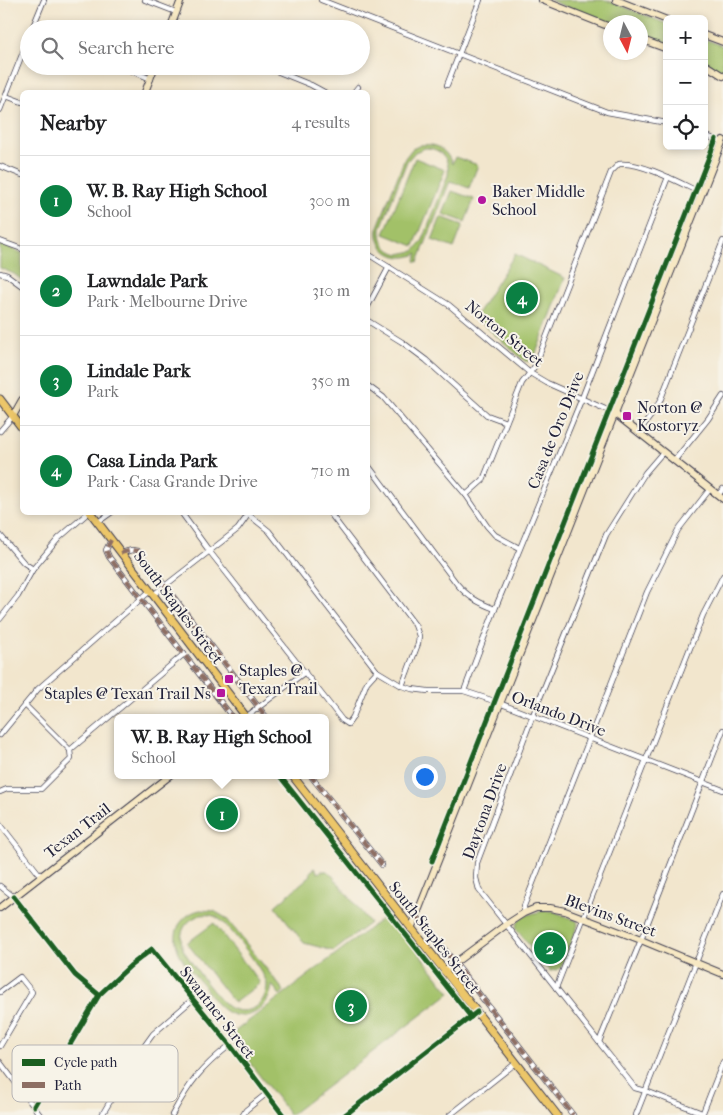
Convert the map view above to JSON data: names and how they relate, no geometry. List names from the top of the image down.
{
  "streets": {
    "main road": ["South Staples Street"],
    "street": [
      "Norton Street",
      "Casa de Oro Drive",
      "Orlando Drive",
      "Daytona Drive",
      "Texan Trail",
      "Blevins Street",
      "Swantner Street"
    ]
  },
  "crossings": [
    ["Norton Street", "Casa de Oro Drive"],
    ["Norton Street", "Daytona Drive"],
    ["Casa de Oro Drive", "Orlando Drive"],
    ["South Staples Street", "Blevins Street"],
    ["Orlando Drive", "Daytona Drive"],
    ["Daytona Drive", "Blevins Street"]
  ],
  "places": {
    "other": ["Baker Middle School"],
    "transit": ["Norton @ Kostoryz", "Staples @ Texan Trail", "Staples @ Texan Trail Ns"]
  },
  "legend": ["Cycle path", "Path"],
  "north": "bottom",
  "page": {
    "map_buttons": ["+", "−"],
    "search": "Search here",
    "heading": ["Nearby", "4 results"],
    "list": [
      {
        "mark": "1",
        "name": "W. B. Ray High School",
        "note": "School",
        "value": "300 m"
      },
      {
        "mark": "2",
        "name": "Lawndale Park",
        "note": "Park · Melbourne Drive",
        "value": "310 m"
      },
      {
        "mark": "3",
        "name": "Lindale Park",
        "note": "Park",
        "value": "350 m"
      },
      {
        "mark": "4",
        "name": "Casa Linda Park",
        "note": "Park · Casa Grande Drive",
        "value": "710 m"
      }
    ],
    "pins": [
      "4",
      "1",
      "2",
      "3"
    ],
    "popup": ["W. B. Ray High School", "School"]
  }
}
